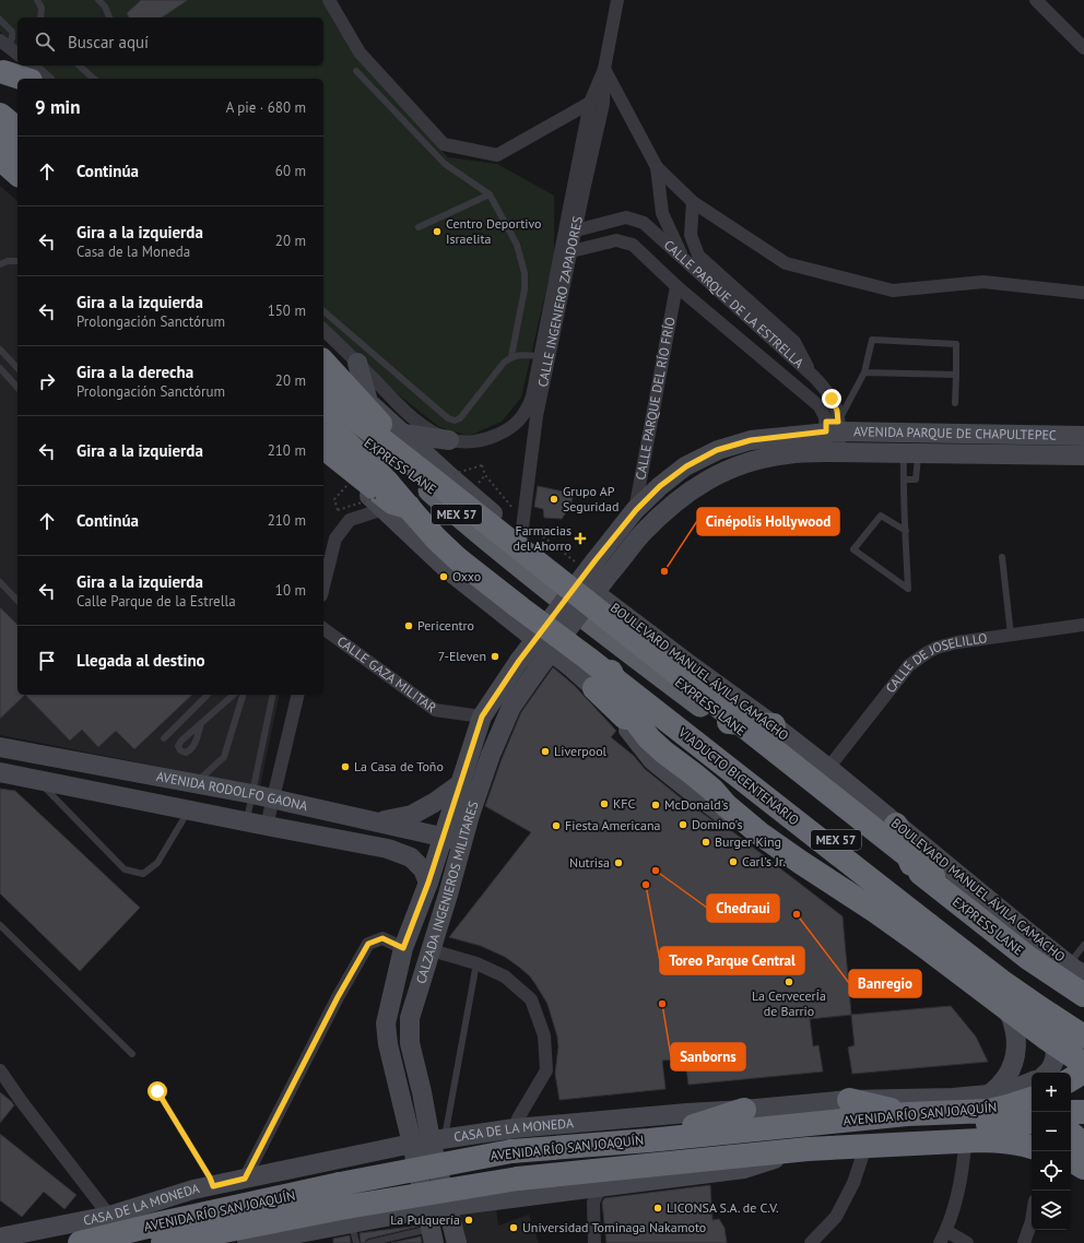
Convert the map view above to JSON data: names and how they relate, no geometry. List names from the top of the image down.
{
  "streets": {
    "highway": [
      "EXPRESS LANE",
      "MEX 57",
      "BOULEVARD MANUEL ÁVILA CAMACHO",
      "VIADUCTO BICENTENARIO",
      "AVENIDA RÍO SAN JOAQUÍN"
    ],
    "main road": [
      "AVENIDA PARQUE DE CHAPULTEPEC",
      "AVENIDA RODOLFO GAONA",
      "CALZADA INGENIEROS MILITARES",
      "CASA DE LA MONEDA"
    ],
    "street": [
      "CALLE INGENIERO ZAPADORES",
      "CALLE PARQUE DE LA ESTRELLA",
      "CALLE PARQUE DEL RÍO FRÍO",
      "CALLE DE JOSELILLO",
      "CALLE GAZA MILITAR"
    ]
  },
  "crossings": [
    ["CALLE INGENIERO ZAPADORES", "CALLE PARQUE DE LA ESTRELLA"],
    ["CALLE INGENIERO ZAPADORES", "BOULEVARD MANUEL ÁVILA CAMACHO"],
    ["CALLE PARQUE DE LA ESTRELLA", "CALLE PARQUE DEL RÍO FRÍO"],
    ["CALLE PARQUE DE LA ESTRELLA", "AVENIDA PARQUE DE CHAPULTEPEC"],
    ["CALLE PARQUE DEL RÍO FRÍO", "AVENIDA PARQUE DE CHAPULTEPEC"],
    ["AVENIDA PARQUE DE CHAPULTEPEC", "CALZADA INGENIEROS MILITARES"],
    ["EXPRESS LANE", "VIADUCTO BICENTENARIO"],
    ["CALLE DE JOSELILLO", "BOULEVARD MANUEL ÁVILA CAMACHO"],
    ["CALLE GAZA MILITAR", "CALZADA INGENIEROS MILITARES"],
    ["AVENIDA RODOLFO GAONA", "CALZADA INGENIEROS MILITARES"],
    ["CALZADA INGENIEROS MILITARES", "CASA DE LA MONEDA"]
  ],
  "places": {
    "other": [
      "Centro Deportivo Israelita",
      "Grupo AP Seguridad",
      "Cinépolis Hollywood",
      "Oxxo",
      "Pericentro",
      "7-Eleven",
      "Liverpool",
      "La Casa de Toño",
      "KFC",
      "McDonald's",
      "Domino's",
      "Fiesta Americana",
      "Burger King",
      "Carl's Jr.",
      "Nutrisa",
      "Chedraui",
      "Toreo Parque Central",
      "Banregio",
      "La CervecerÍa de Barrio",
      "Sanborns",
      "LICONSA S.A. de C.V.",
      "La Pulquería",
      "Universidad Tominaga Nakamoto"
    ],
    "health": ["Farmacias del Ahorro"]
  },
  "page": {
    "search": "Buscar aquí",
    "heading": ["9 min", "A pie · 680 m"],
    "list": [
      ["Continúa", "60 m"],
      ["Gira a la izquierda", "Casa de la Moneda", "20 m"],
      ["Gira a la izquierda", "Prolongación Sanctórum", "150 m"],
      ["Gira a la derecha", "Prolongación Sanctórum", "20 m"],
      ["Gira a la izquierda", "210 m"],
      ["Continúa", "210 m"],
      ["Gira a la izquierda", "Calle Parque de la Estrella", "10 m"],
      "Llegada al destino"
    ],
    "map_buttons": ["+", "−"]
  }
}
